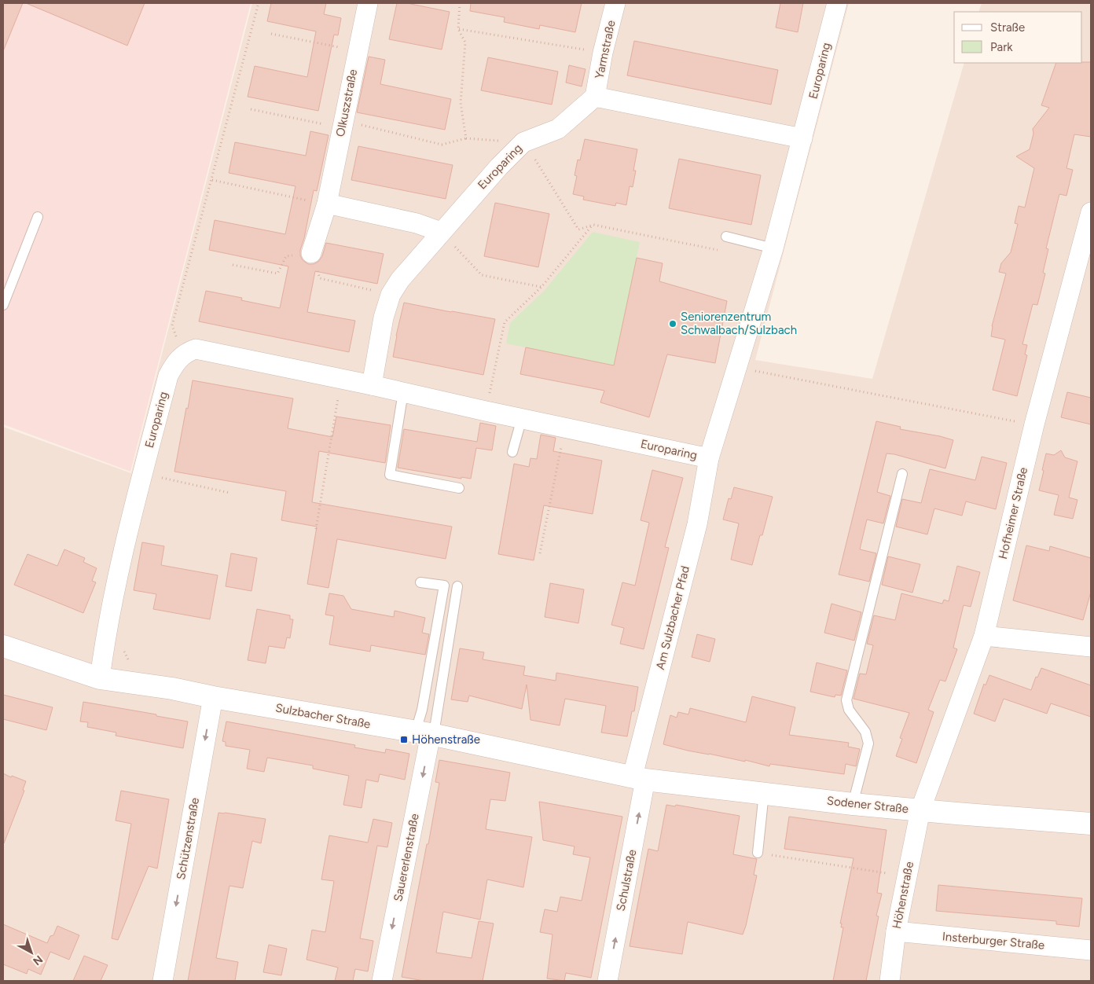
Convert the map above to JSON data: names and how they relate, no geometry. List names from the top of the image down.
{
  "streets": {
    "street": [
      "Yarmstraße",
      "Europaring",
      "Olkuszstraße",
      "Hofheimer Straße",
      "Am Sulzbacher Pfad",
      "Sulzbacher Straße",
      "Sodener Straße",
      "Schützenstraße",
      "Sauererlenstraße",
      "Schulstraße",
      "Höhenstraße",
      "Insterburger Straße"
    ]
  },
  "crossings": [
    ["Yarmstraße", "Europaring"],
    ["Europaring", "Am Sulzbacher Pfad"],
    ["Europaring", "Sulzbacher Straße"],
    ["Hofheimer Straße", "Sodener Straße"],
    ["Hofheimer Straße", "Höhenstraße"],
    ["Am Sulzbacher Pfad", "Sulzbacher Straße"],
    ["Am Sulzbacher Pfad", "Sodener Straße"],
    ["Am Sulzbacher Pfad", "Schulstraße"],
    ["Sulzbacher Straße", "Sodener Straße"],
    ["Sulzbacher Straße", "Schützenstraße"],
    ["Sulzbacher Straße", "Sauererlenstraße"],
    ["Sulzbacher Straße", "Schulstraße"],
    ["Sodener Straße", "Schulstraße"],
    ["Sodener Straße", "Höhenstraße"],
    ["Höhenstraße", "Insterburger Straße"]
  ],
  "one_way": ["Schützenstraße", "Sauererlenstraße", "Schulstraße"],
  "places": {
    "other": ["Seniorenzentrum Schwalbach/Sulzbach"],
    "transit": ["Höhenstraße"]
  },
  "legend": ["Straße", "Park"],
  "north": "bottom right"
}
